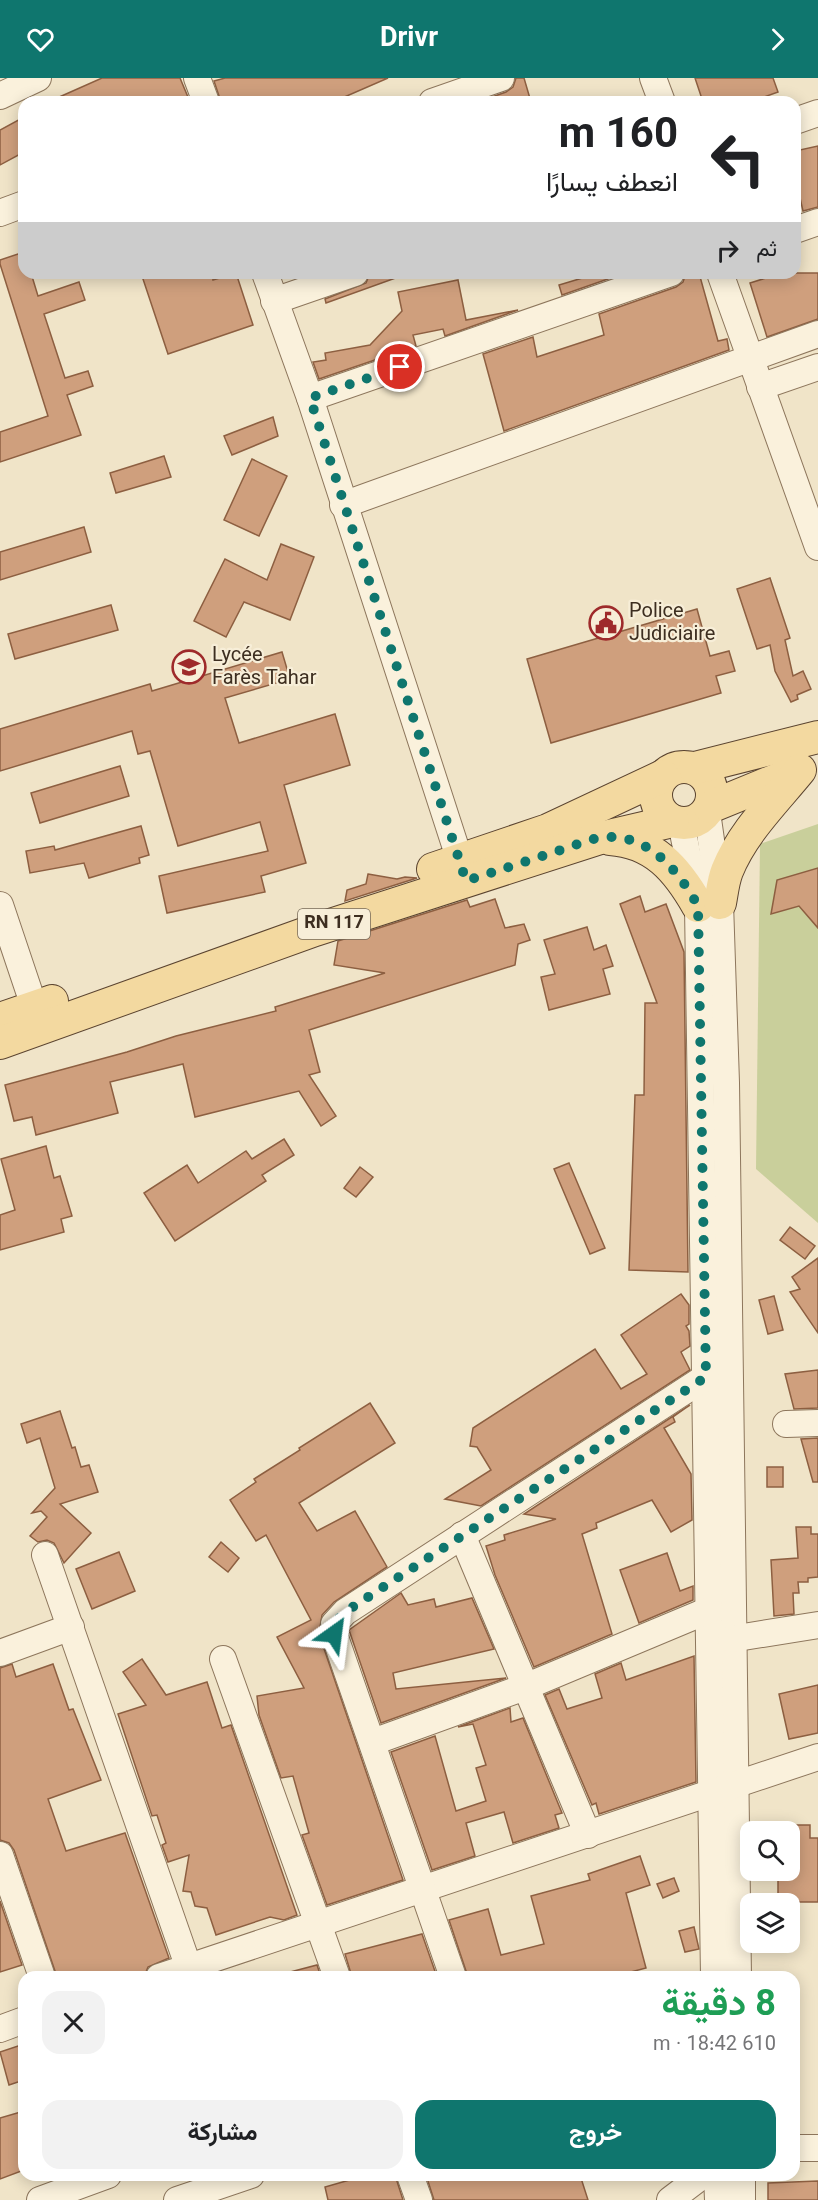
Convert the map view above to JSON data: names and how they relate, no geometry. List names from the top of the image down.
{
  "streets": {
    "main road": ["RN 117"]
  },
  "places": {
    "public building": ["Police Judiciaire"],
    "school or university": ["Lycée Farès Tahar"]
  },
  "page": {
    "header": "Drivr",
    "turn": ["160 m", "انعطف يسارًا"],
    "then": "ثم",
    "heading": ["8 دقيقة", "610 m · 18:42"],
    "buttons": ["خروج", "مشاركة"]
  }
}
